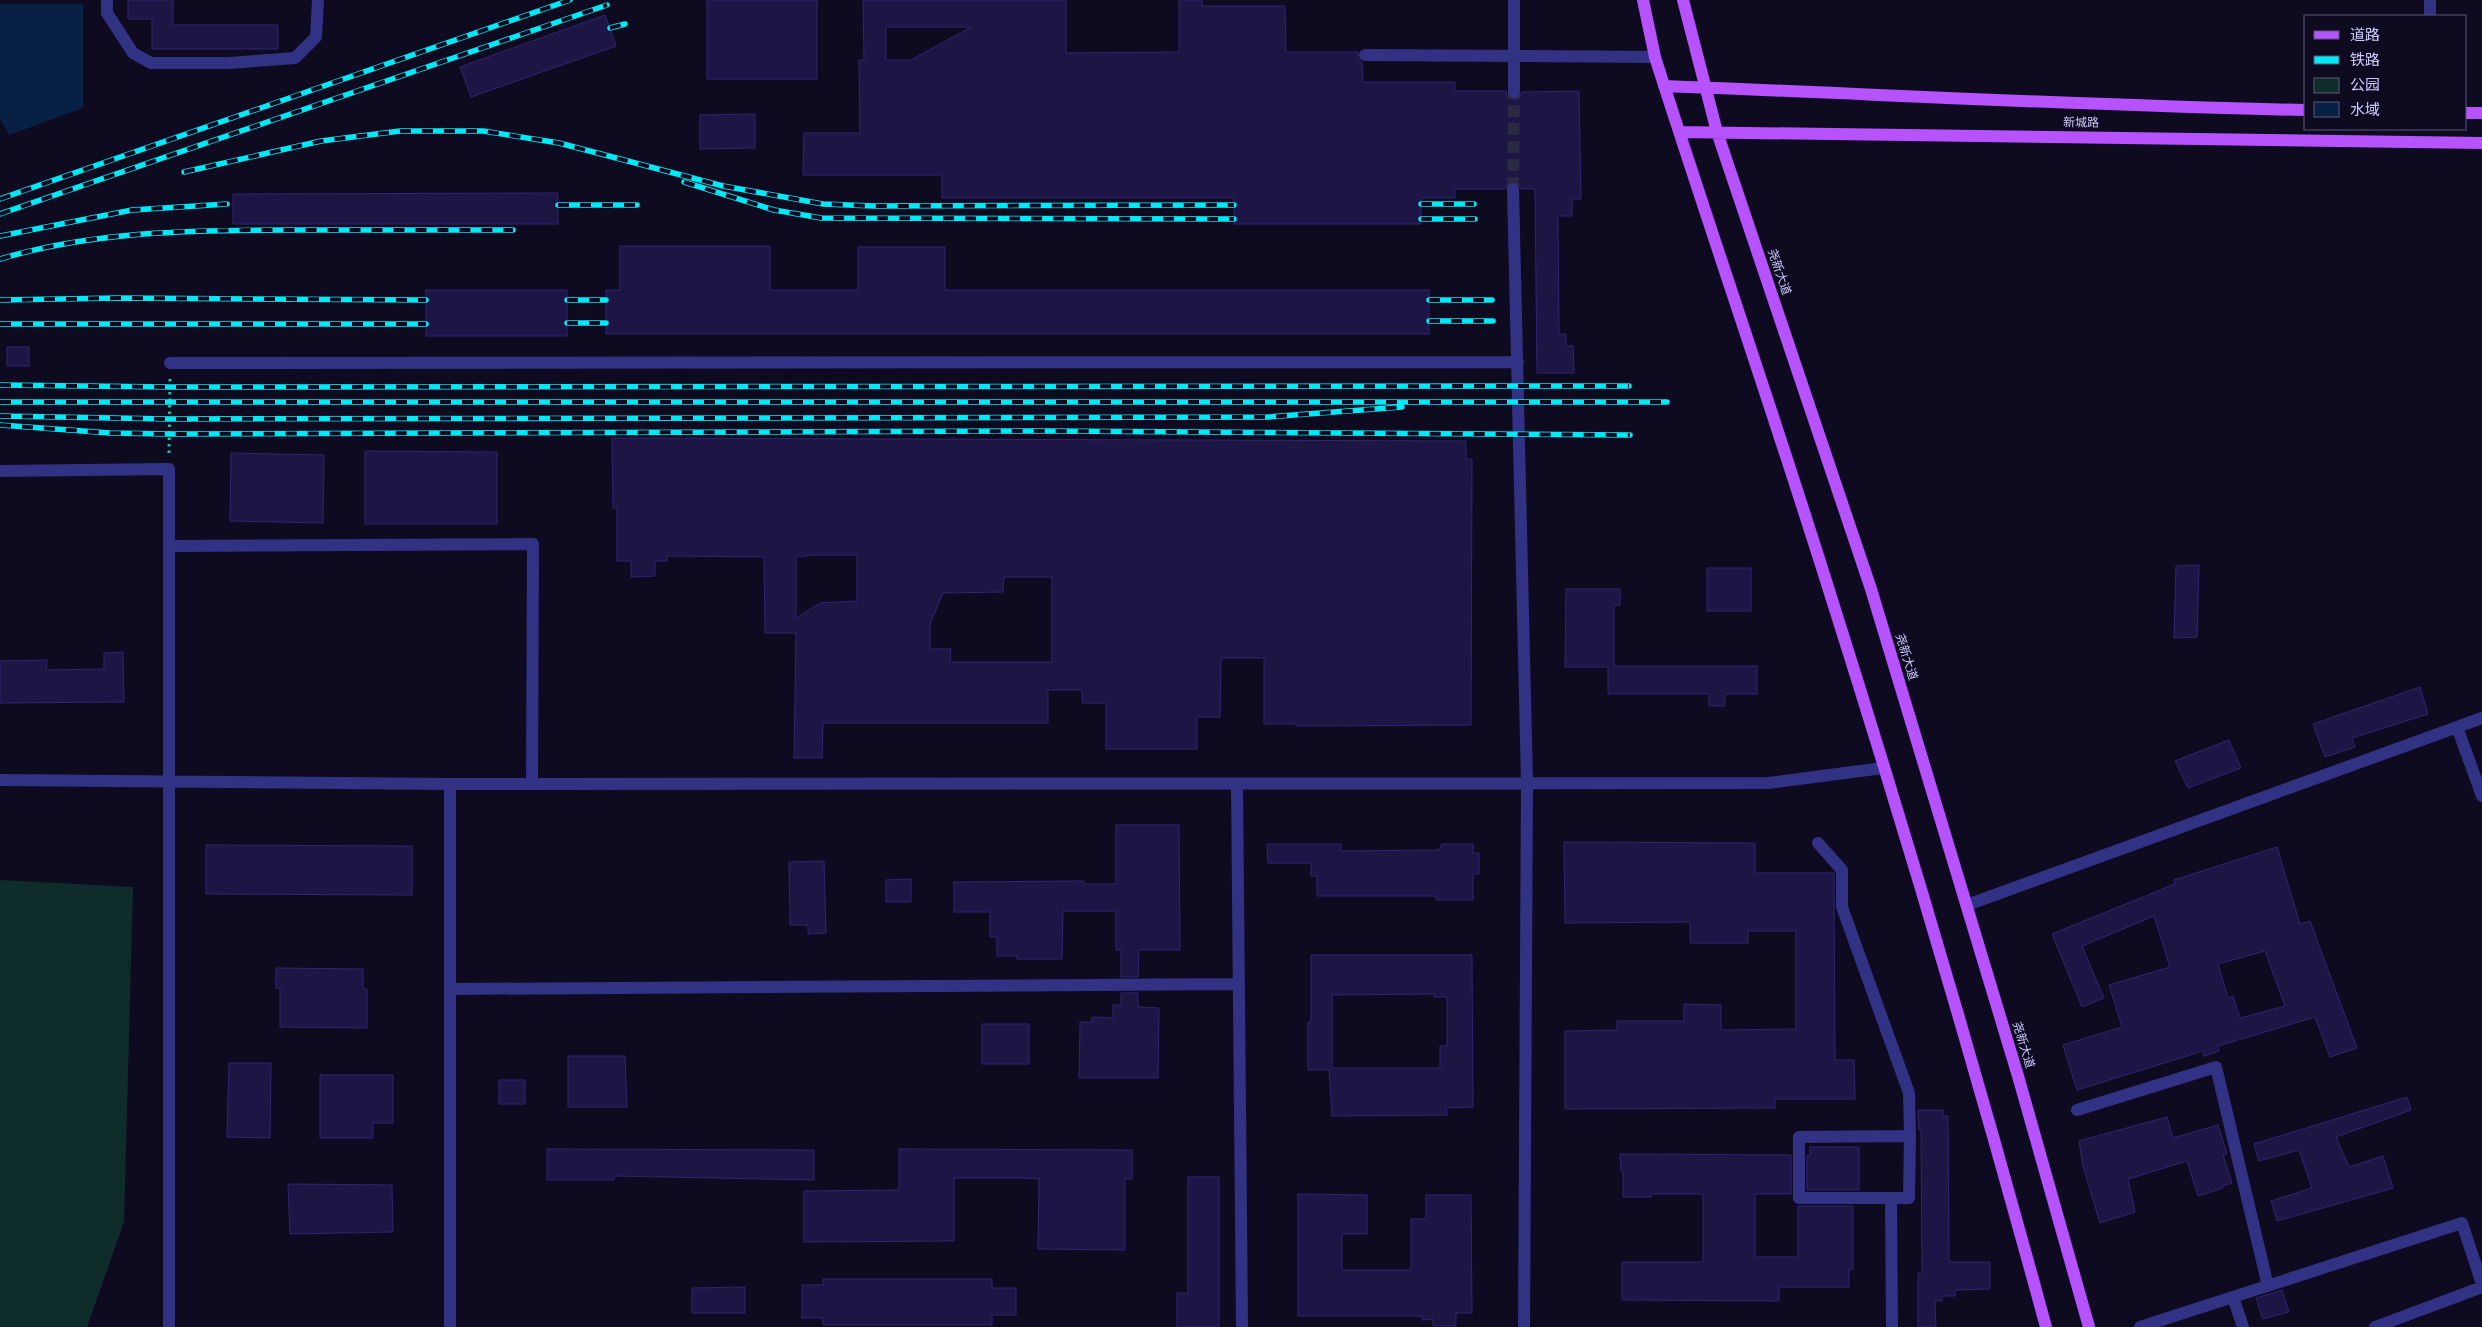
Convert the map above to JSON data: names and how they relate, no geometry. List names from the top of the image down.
{
  "streets": {
    "main road": ["新城路", "尧新大道"]
  },
  "crossings": [
    ["新城路", "尧新大道"]
  ],
  "legend": [
    "道路",
    "铁路",
    "公园",
    "水域"
  ]
}
